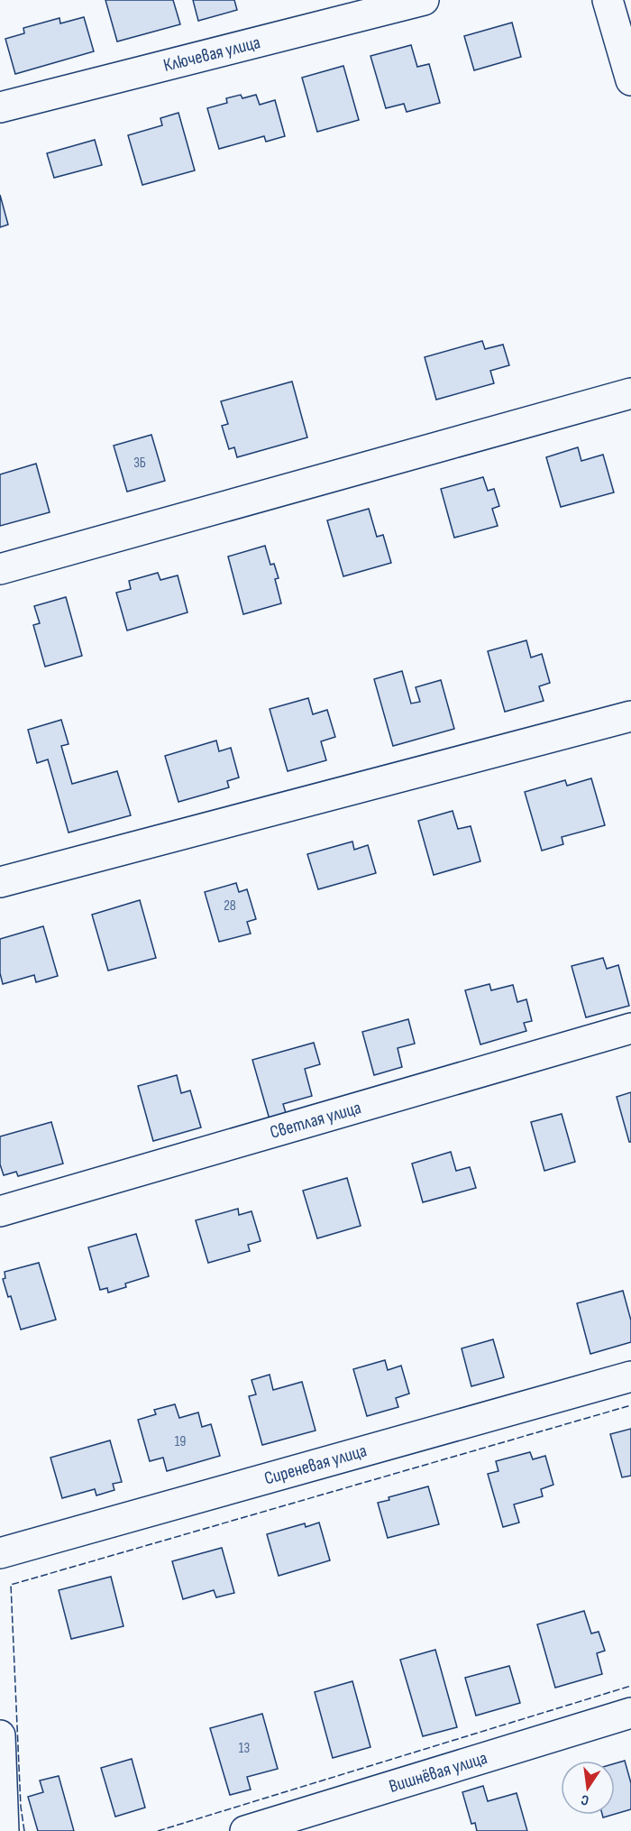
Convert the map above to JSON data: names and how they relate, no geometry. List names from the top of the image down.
{
  "streets": {
    "street": [
      "Ключевая улица",
      "Светлая улица",
      "Сиреневая улица",
      "Вишнёвая улица"
    ]
  },
  "house_numbers": [
    "3Б",
    "28",
    "19",
    "13"
  ],
  "north": "bottom"
}
